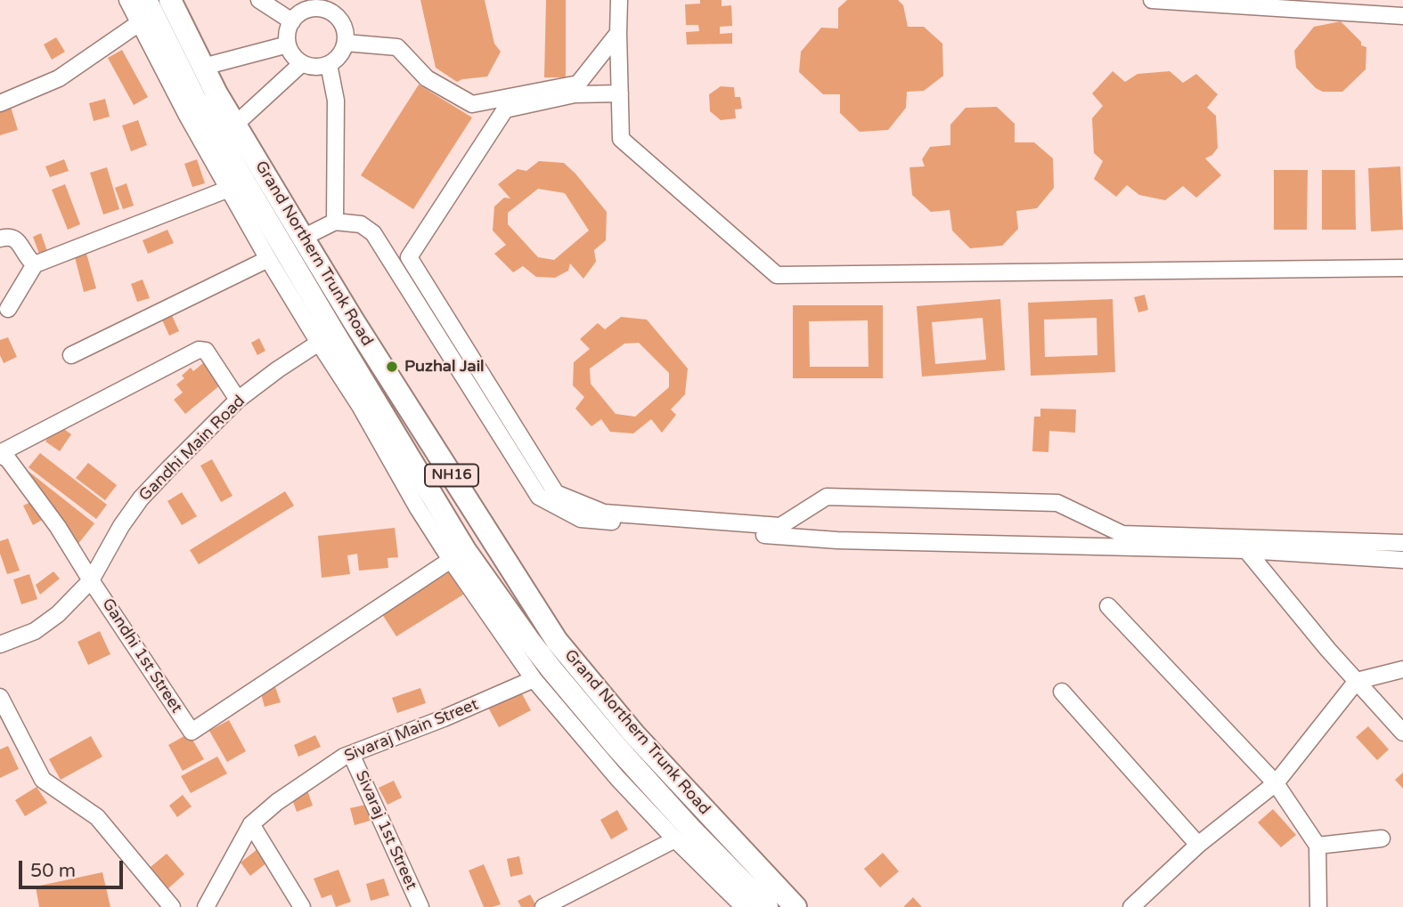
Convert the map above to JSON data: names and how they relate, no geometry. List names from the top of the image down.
{
  "streets": {
    "highway": ["Grand Northern Trunk Road", "NH16"],
    "street": [
      "Gandhi Main Road",
      "Gandhi 1st Street",
      "Sivaraj Main Street",
      "Sivaraj 1st Street"
    ]
  },
  "crossings": [
    ["Grand Northern Trunk Road", "Gandhi Main Road"],
    ["Gandhi Main Road", "Gandhi 1st Street"],
    ["Sivaraj Main Street", "Sivaraj 1st Street"]
  ],
  "places": ["Puzhal Jail"],
  "scale_bar": "50 m"
}
